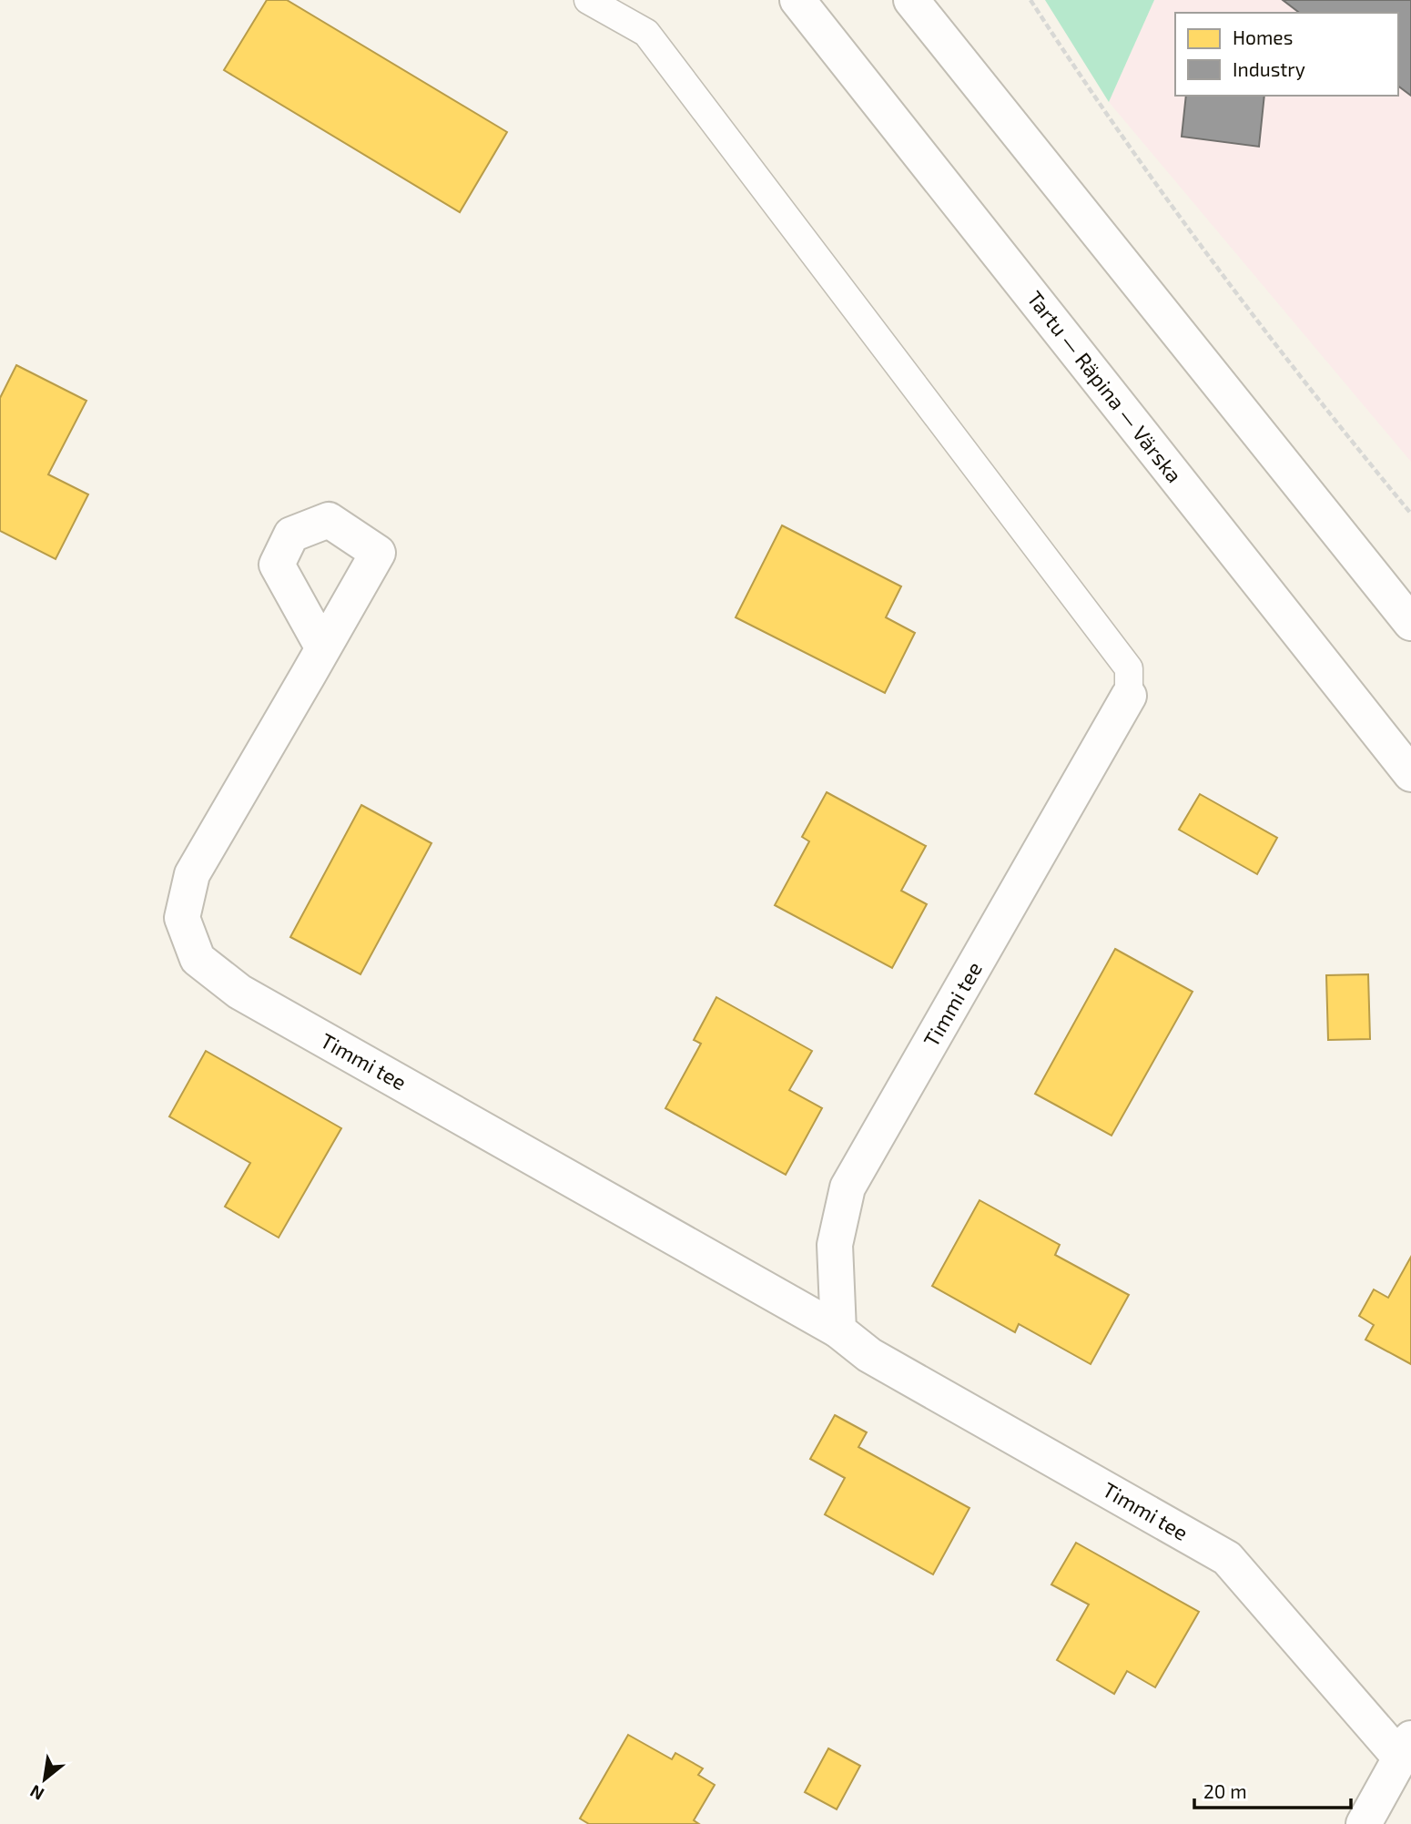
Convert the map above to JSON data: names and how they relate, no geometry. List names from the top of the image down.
{
  "streets": {
    "street": ["Tartu — Räpina — Värska", "Timmi tee"]
  },
  "legend": ["Homes", "Industry"],
  "scale_bar": "20 m",
  "north": "bottom left"
}
